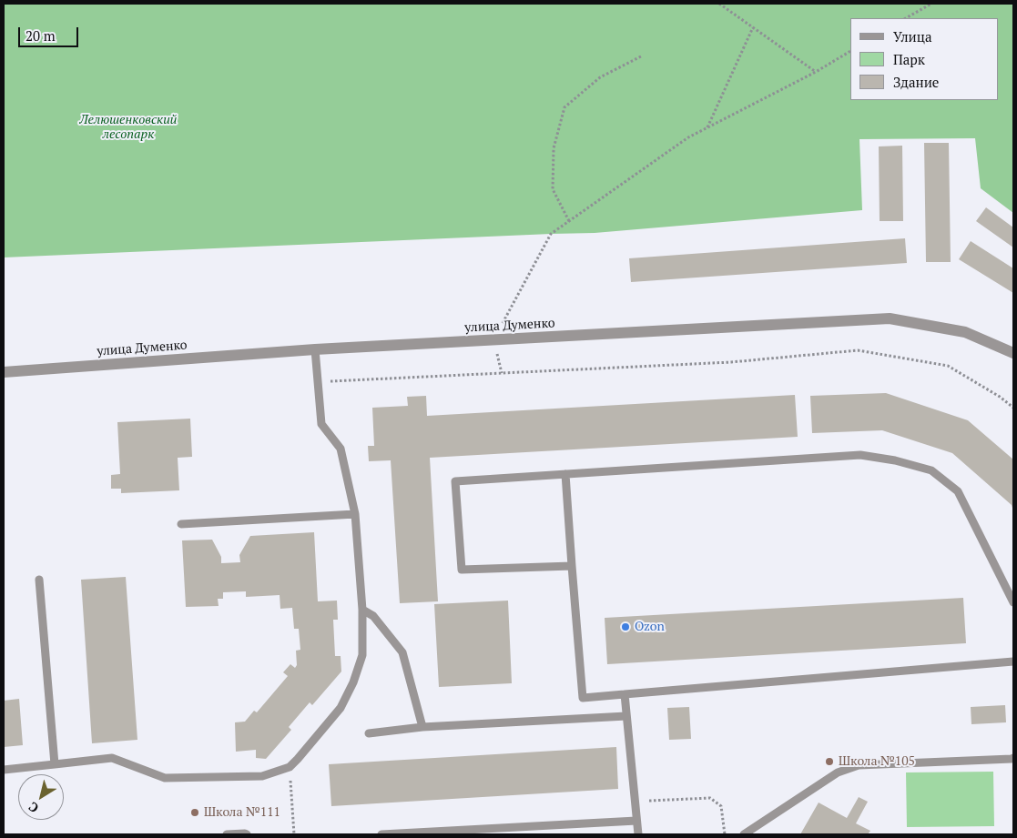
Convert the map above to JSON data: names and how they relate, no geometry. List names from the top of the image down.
{
  "streets": {
    "street": ["улица Думенко"]
  },
  "parks": ["Лелюшенковский лесопарк"],
  "places": ["Ozon", "Школа №105", "Школа №111"],
  "legend": ["Улица", "Парк", "Здание"],
  "scale_bar": "20 m",
  "north": "bottom left"
}
